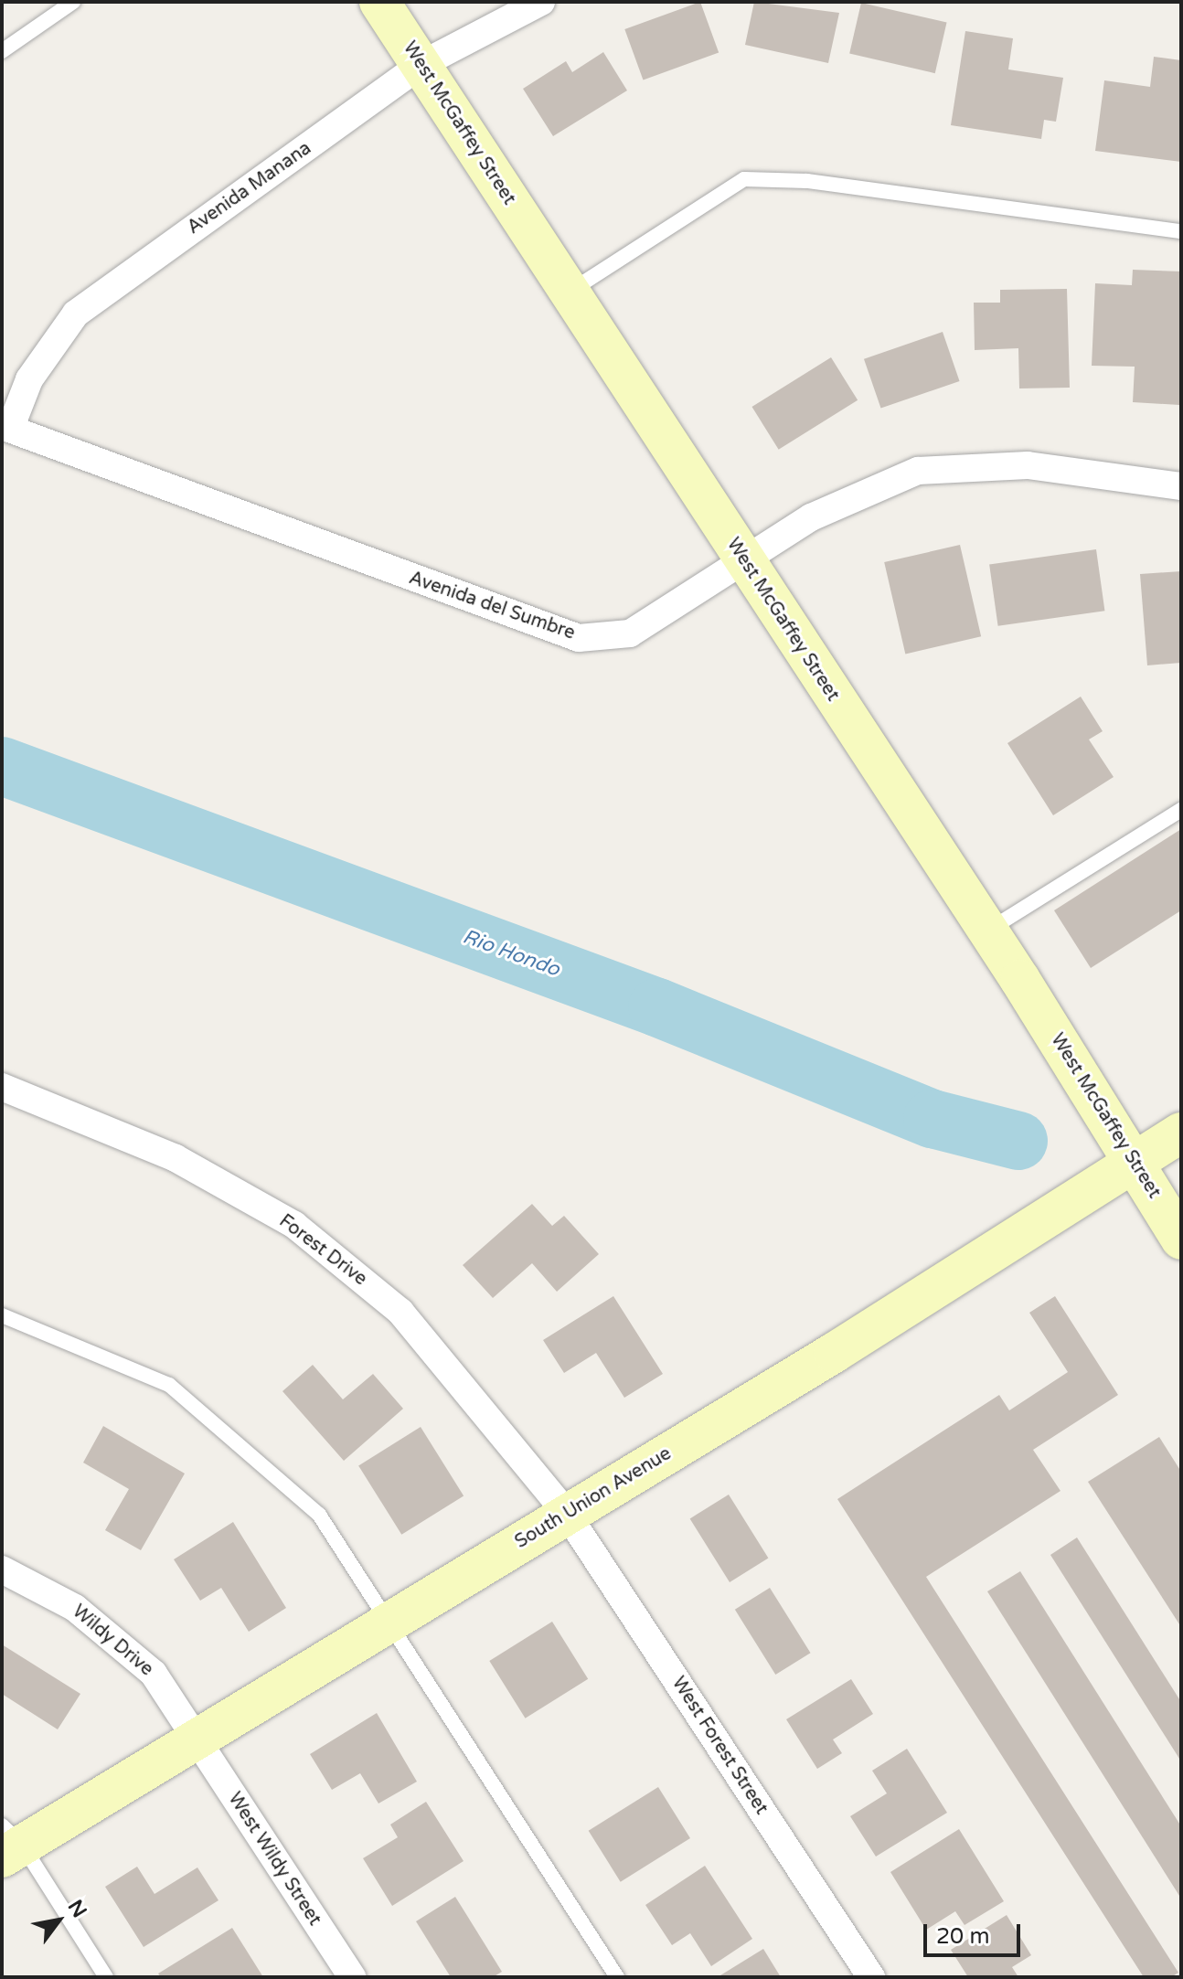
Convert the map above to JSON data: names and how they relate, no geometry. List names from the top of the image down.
{
  "streets": {
    "main road": ["West McGaffey Street", "South Union Avenue"],
    "street": [
      "Avenida Manana",
      "Avenida del Sumbre",
      "Forest Drive",
      "Wildy Drive",
      "West Forest Street",
      "West Wildy Street"
    ]
  },
  "crossings": [
    ["West McGaffey Street", "Avenida Manana"],
    ["West McGaffey Street", "Avenida del Sumbre"],
    ["West McGaffey Street", "South Union Avenue"],
    ["Avenida Manana", "Avenida del Sumbre"],
    ["Forest Drive", "South Union Avenue"],
    ["Forest Drive", "West Forest Street"],
    ["South Union Avenue", "Wildy Drive"],
    ["South Union Avenue", "West Forest Street"],
    ["South Union Avenue", "West Wildy Street"],
    ["Wildy Drive", "West Wildy Street"]
  ],
  "water": ["Rio Hondo"],
  "scale_bar": "20 m",
  "north": "top right"
}
